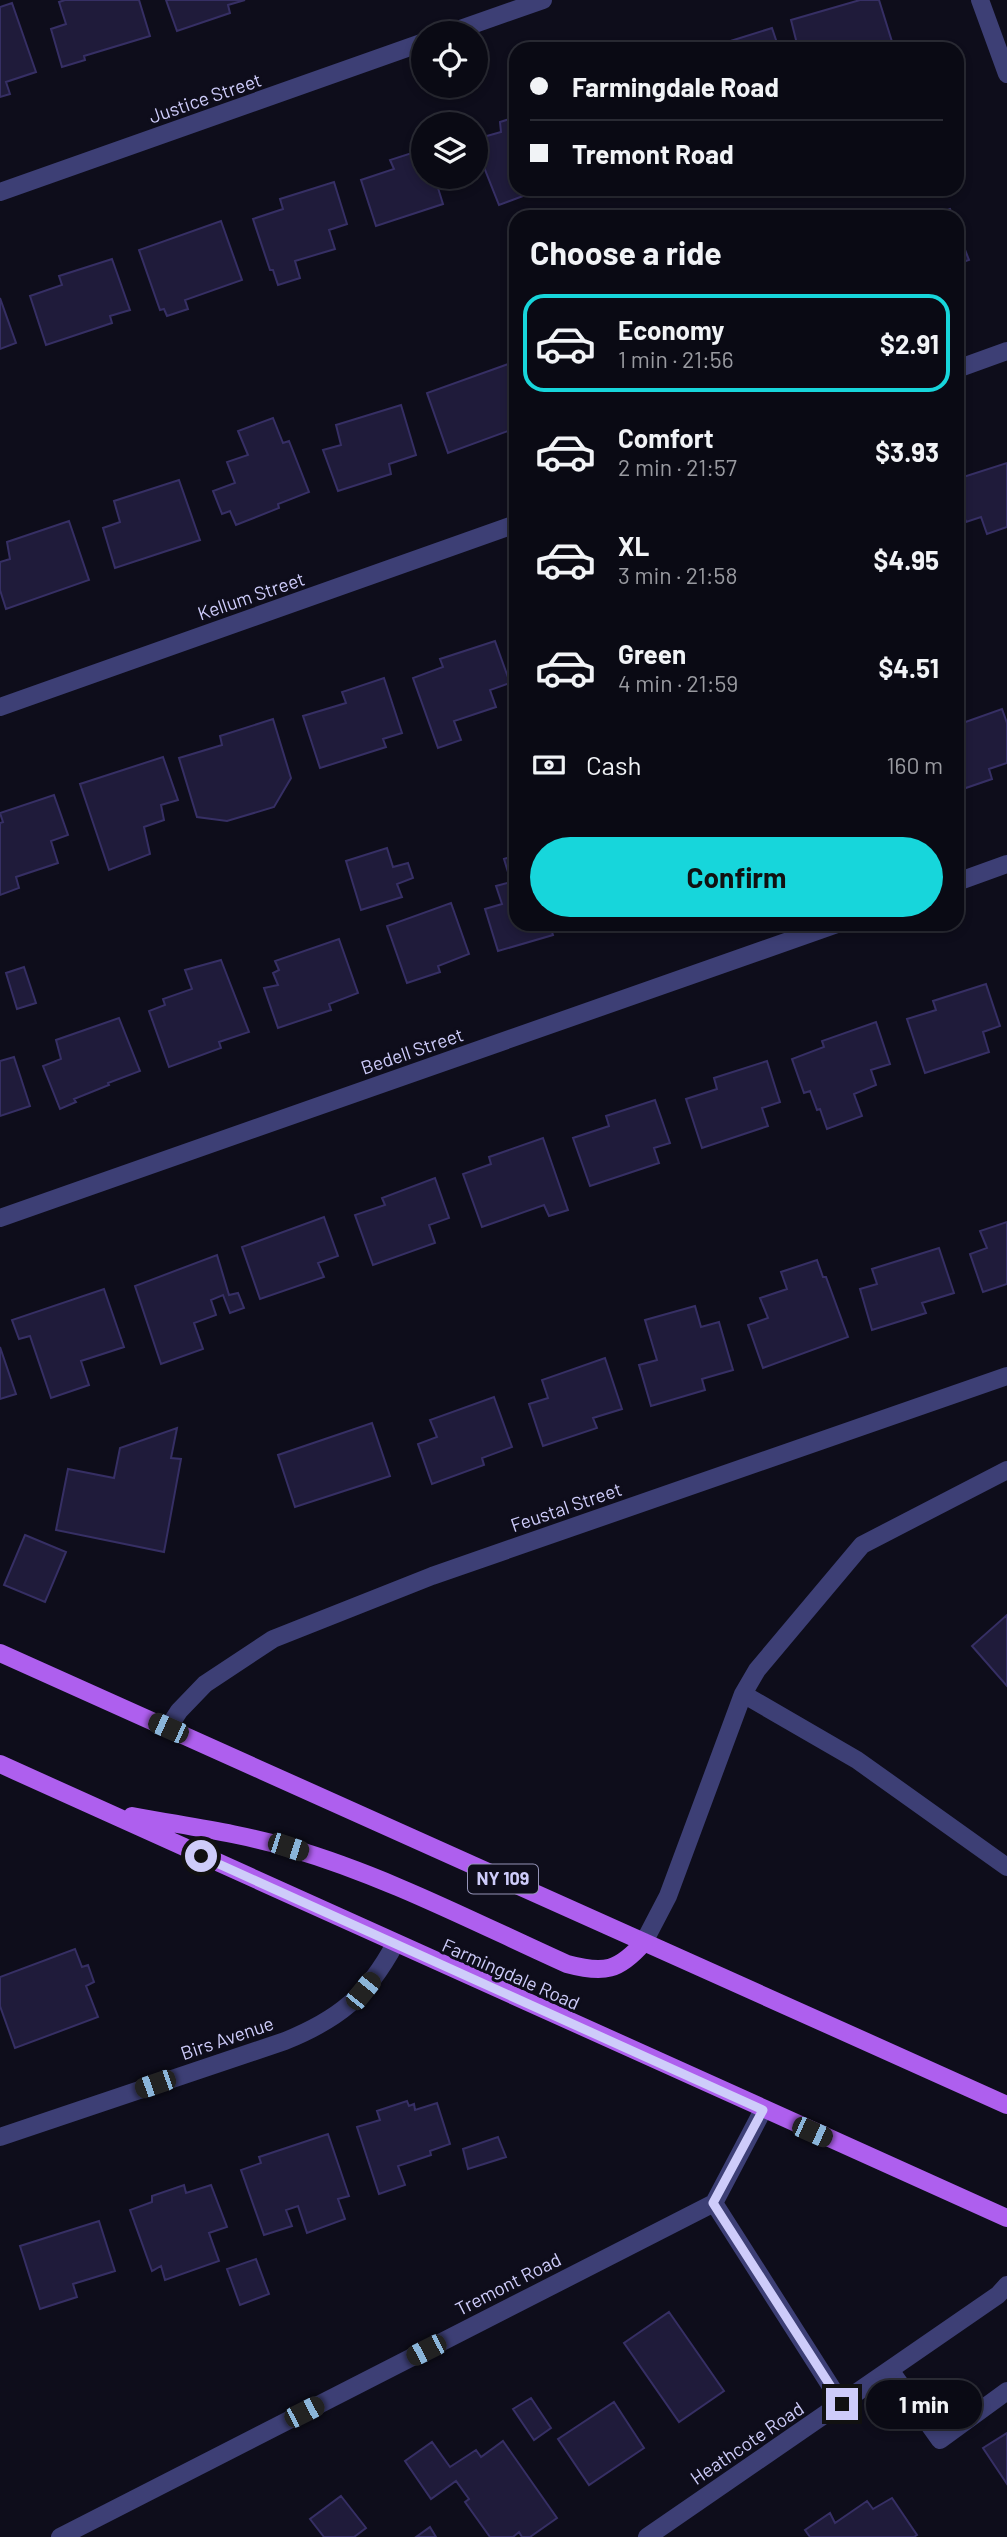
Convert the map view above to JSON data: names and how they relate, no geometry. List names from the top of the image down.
{
  "streets": {
    "main road": ["NY 109", "Farmingdale Road"],
    "street": [
      "Justice Street",
      "Kellum Street",
      "Bedell Street",
      "Feustal Street",
      "Birs Avenue",
      "Tremont Road",
      "Heathcote Road"
    ]
  },
  "crossings": [
    ["Feustal Street", "NY 109"],
    ["Farmingdale Road", "Birs Avenue"]
  ],
  "page": {
    "banner": ["Farmingdale Road", "Tremont Road"],
    "heading": "Choose a ride",
    "list": [
      {
        "name": "Economy",
        "note": "1 min · 21:56",
        "value": "$2.91"
      },
      {
        "name": "Comfort",
        "note": "2 min · 21:57",
        "value": "$3.93"
      },
      {
        "name": "XL",
        "note": "3 min · 21:58",
        "value": "$4.95"
      },
      {
        "name": "Green",
        "note": "4 min · 21:59",
        "value": "$4.51"
      }
    ],
    "pay": ["Cash", "160 m"],
    "buttons": "Confirm",
    "bubble": "1 min"
  }
}
